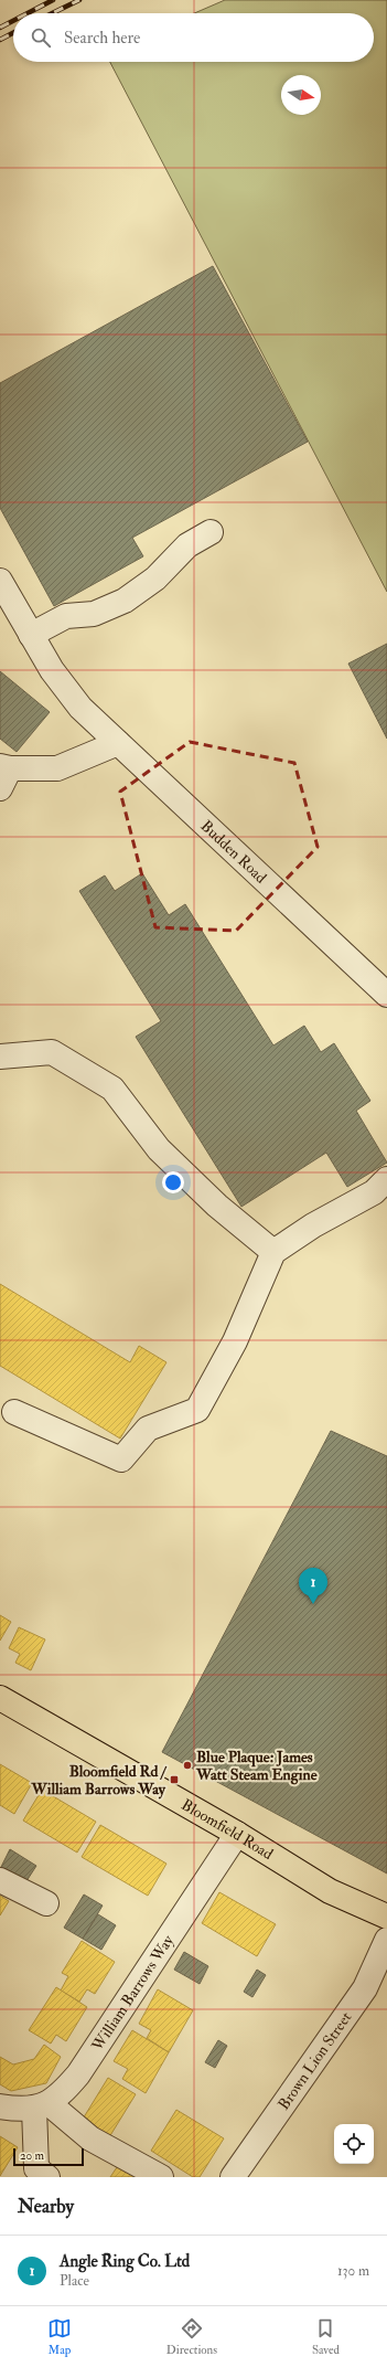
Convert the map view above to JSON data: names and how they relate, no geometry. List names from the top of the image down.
{
  "streets": {
    "main road": ["Bloomfield Road"],
    "street": ["Budden Road", "William Barrows Way", "Brown Lion Street"]
  },
  "crossings": [
    ["Bloomfield Road", "William Barrows Way"]
  ],
  "places": {
    "other": ["Blue Plaque: James Watt Steam Engine"],
    "transit": ["Bloomfield Rd / William Barrows Way"]
  },
  "scale_bar": "20 m",
  "north": "right",
  "page": {
    "search": "Search here",
    "pins": "1",
    "scale": "20 m",
    "heading": "Nearby",
    "list": [
      {
        "mark": "1",
        "name": "Angle Ring Co. Ltd",
        "note": "Place",
        "value": "130 m"
      }
    ],
    "nav": ["Map", "Directions", "Saved"]
  }
}
